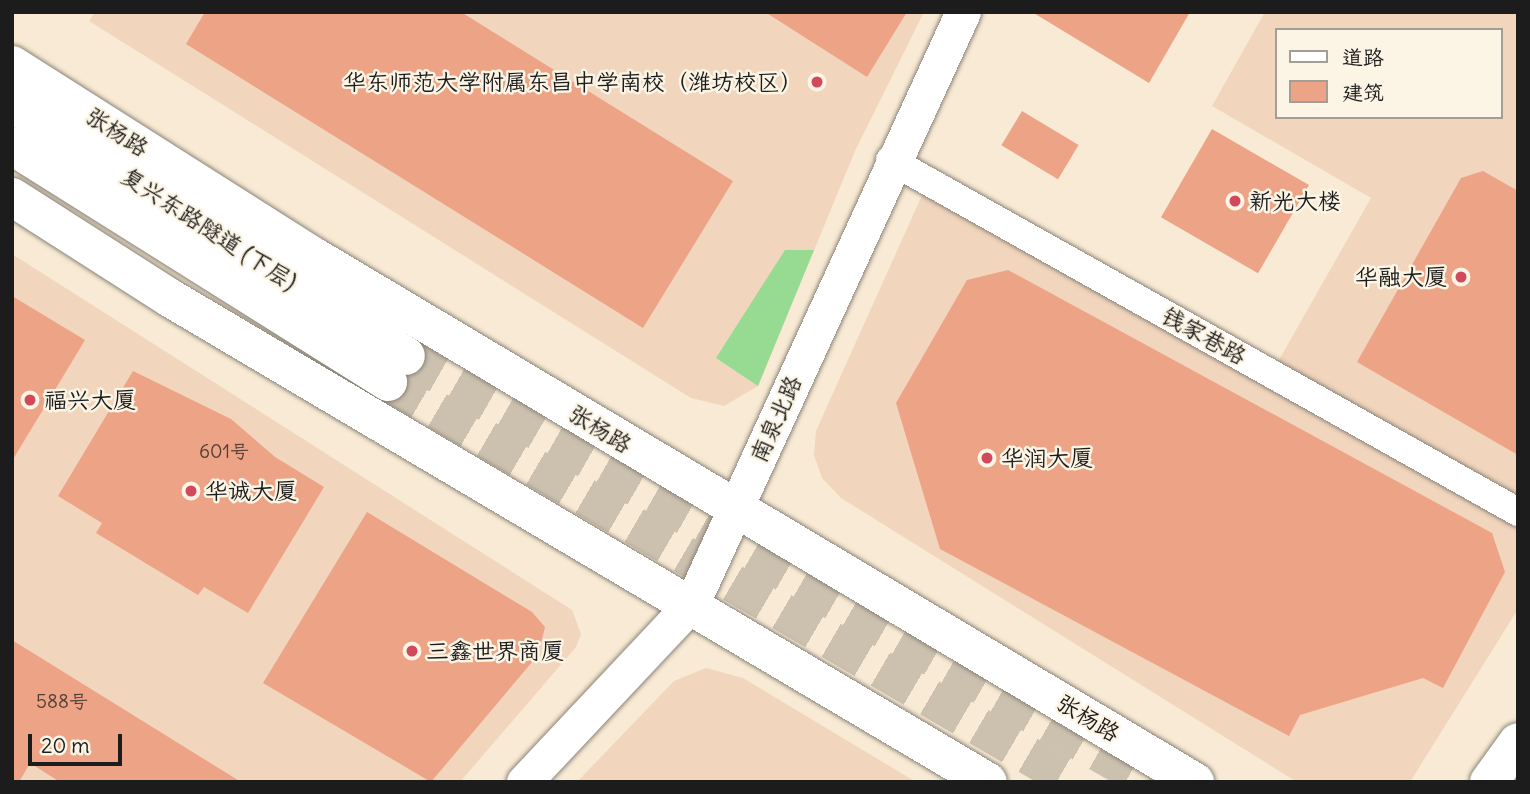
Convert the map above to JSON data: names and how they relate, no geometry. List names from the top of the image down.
{
  "streets": {
    "main road": ["张杨路", "复兴东路隧道 (下层)"],
    "street": ["钱家巷路", "南泉北路"]
  },
  "crossings": [
    ["张杨路", "南泉北路"],
    ["钱家巷路", "南泉北路"]
  ],
  "places": [
    "华东师范大学附属东昌中学南校（潍坊校区）",
    "新光大楼",
    "华融大厦",
    "福兴大厦",
    "华润大厦",
    "华诚大厦",
    "三鑫世界商厦"
  ],
  "house_numbers": ["601号", "588号"],
  "legend": ["道路", "建筑"],
  "scale_bar": "20 m"
}
